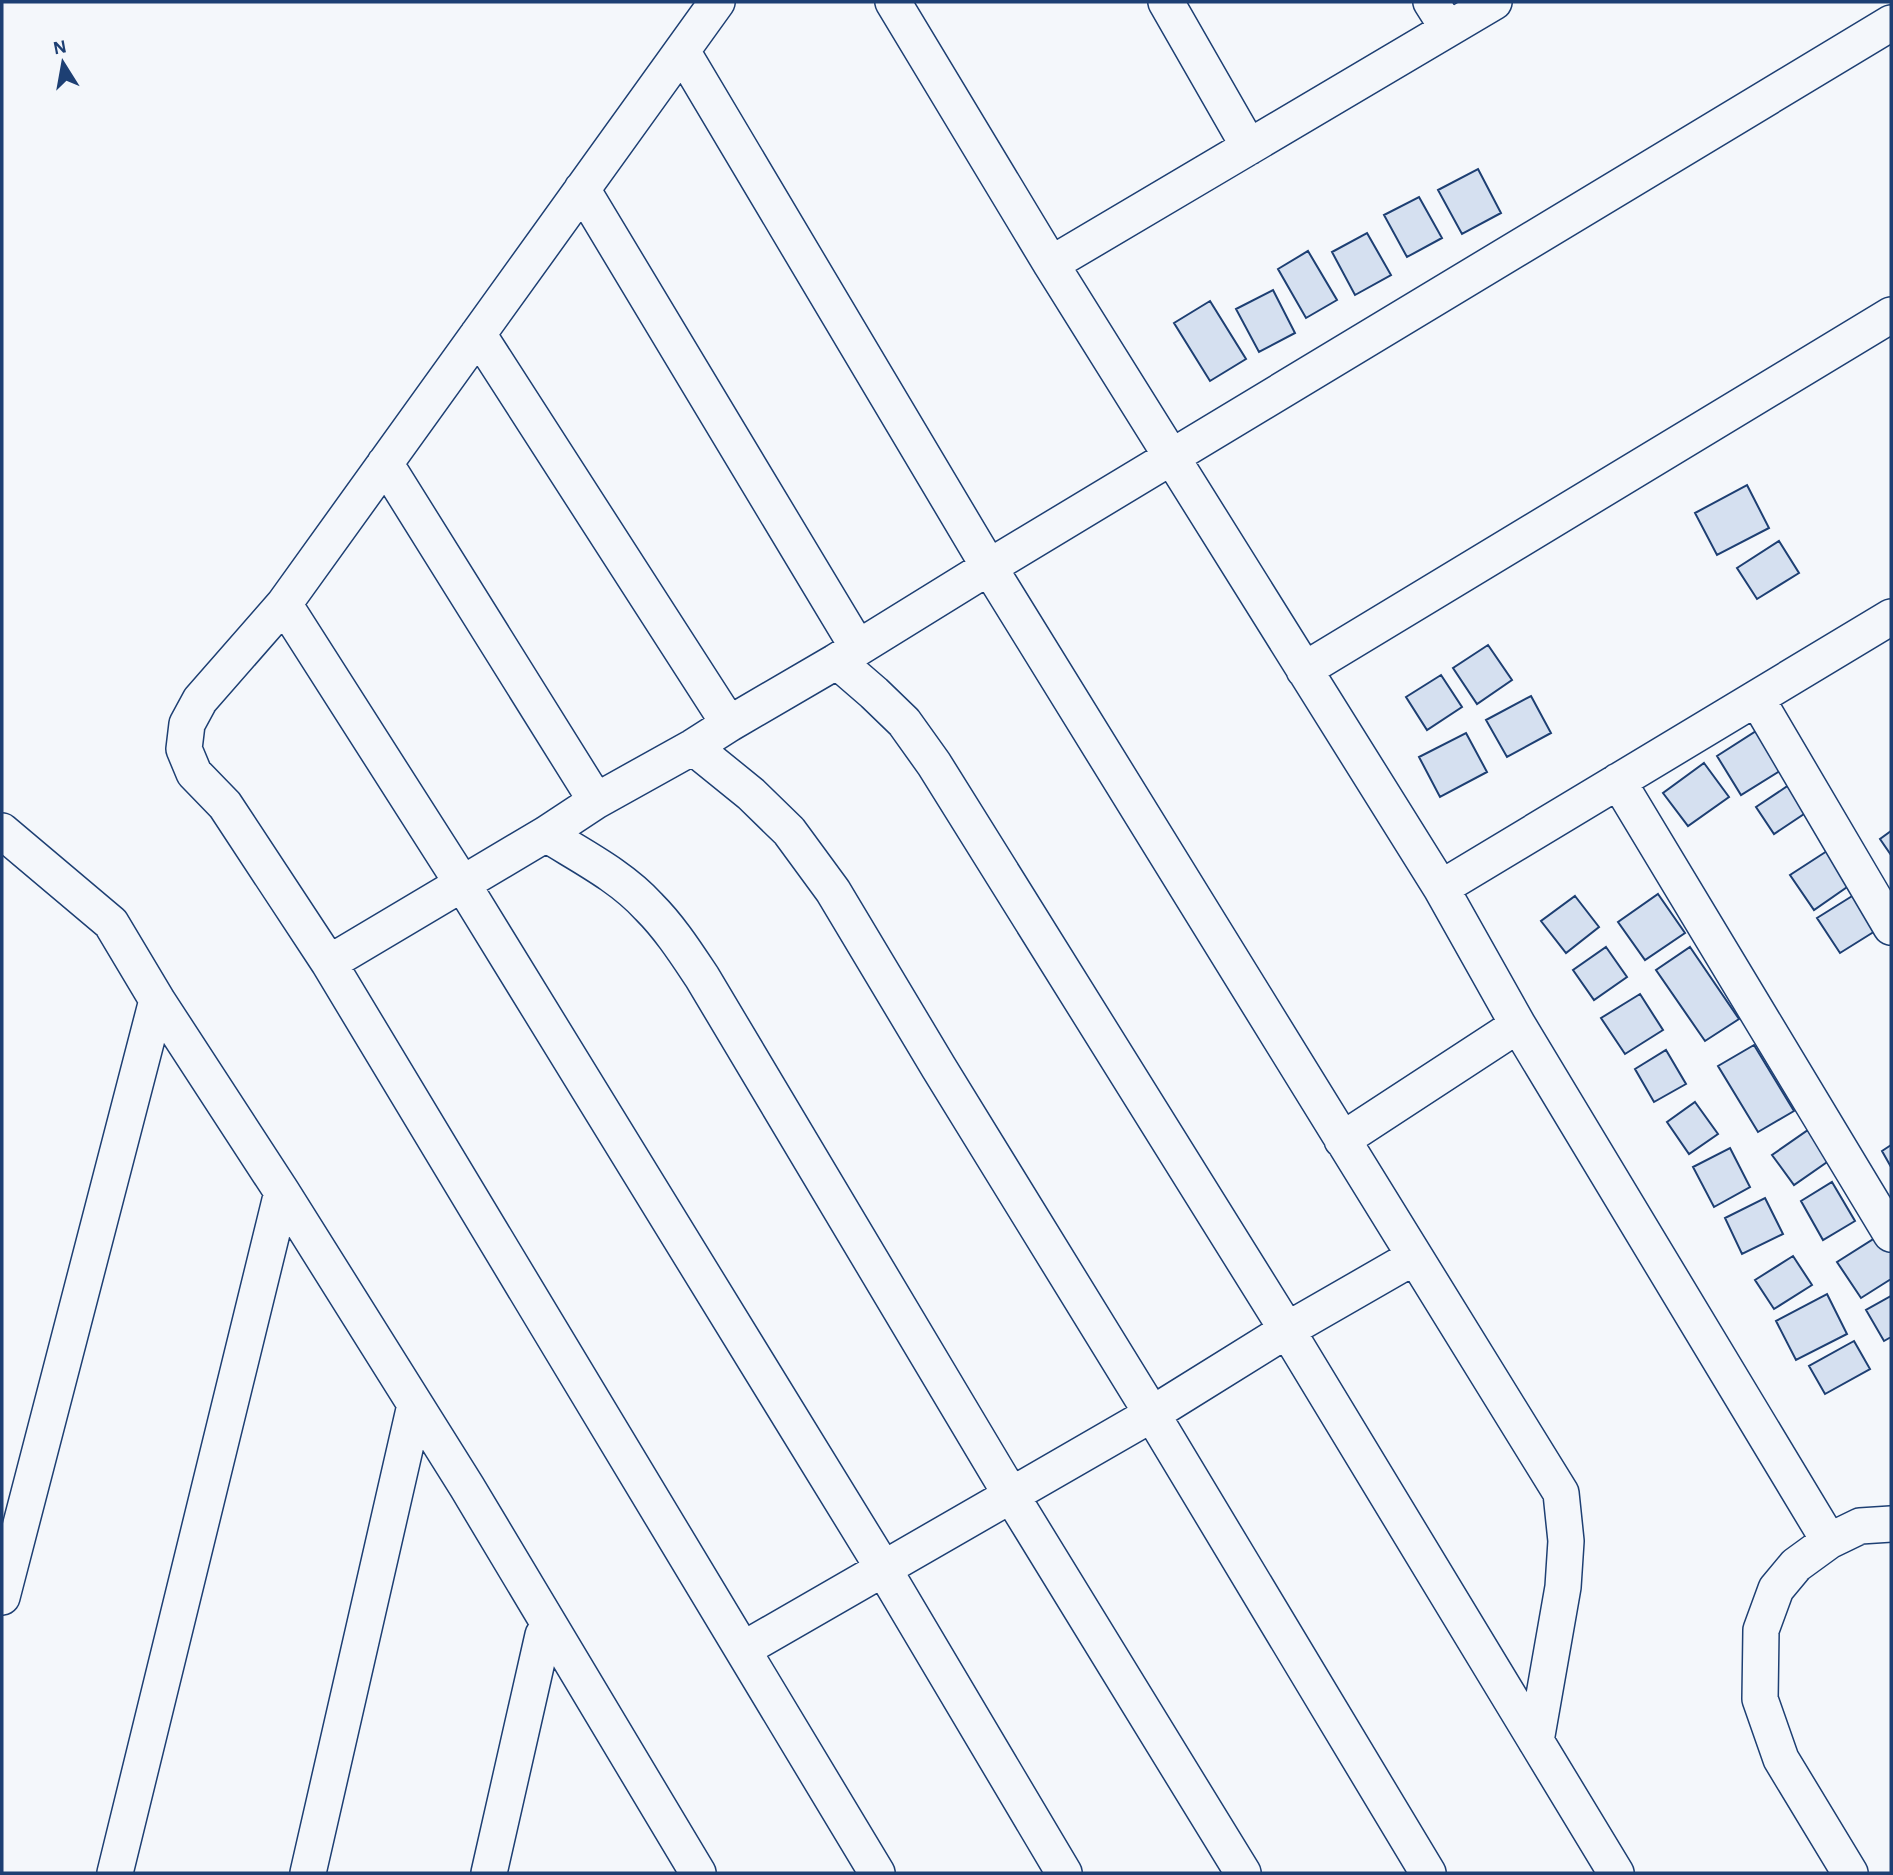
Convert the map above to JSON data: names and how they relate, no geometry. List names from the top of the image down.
{
  "north": "top"
}
